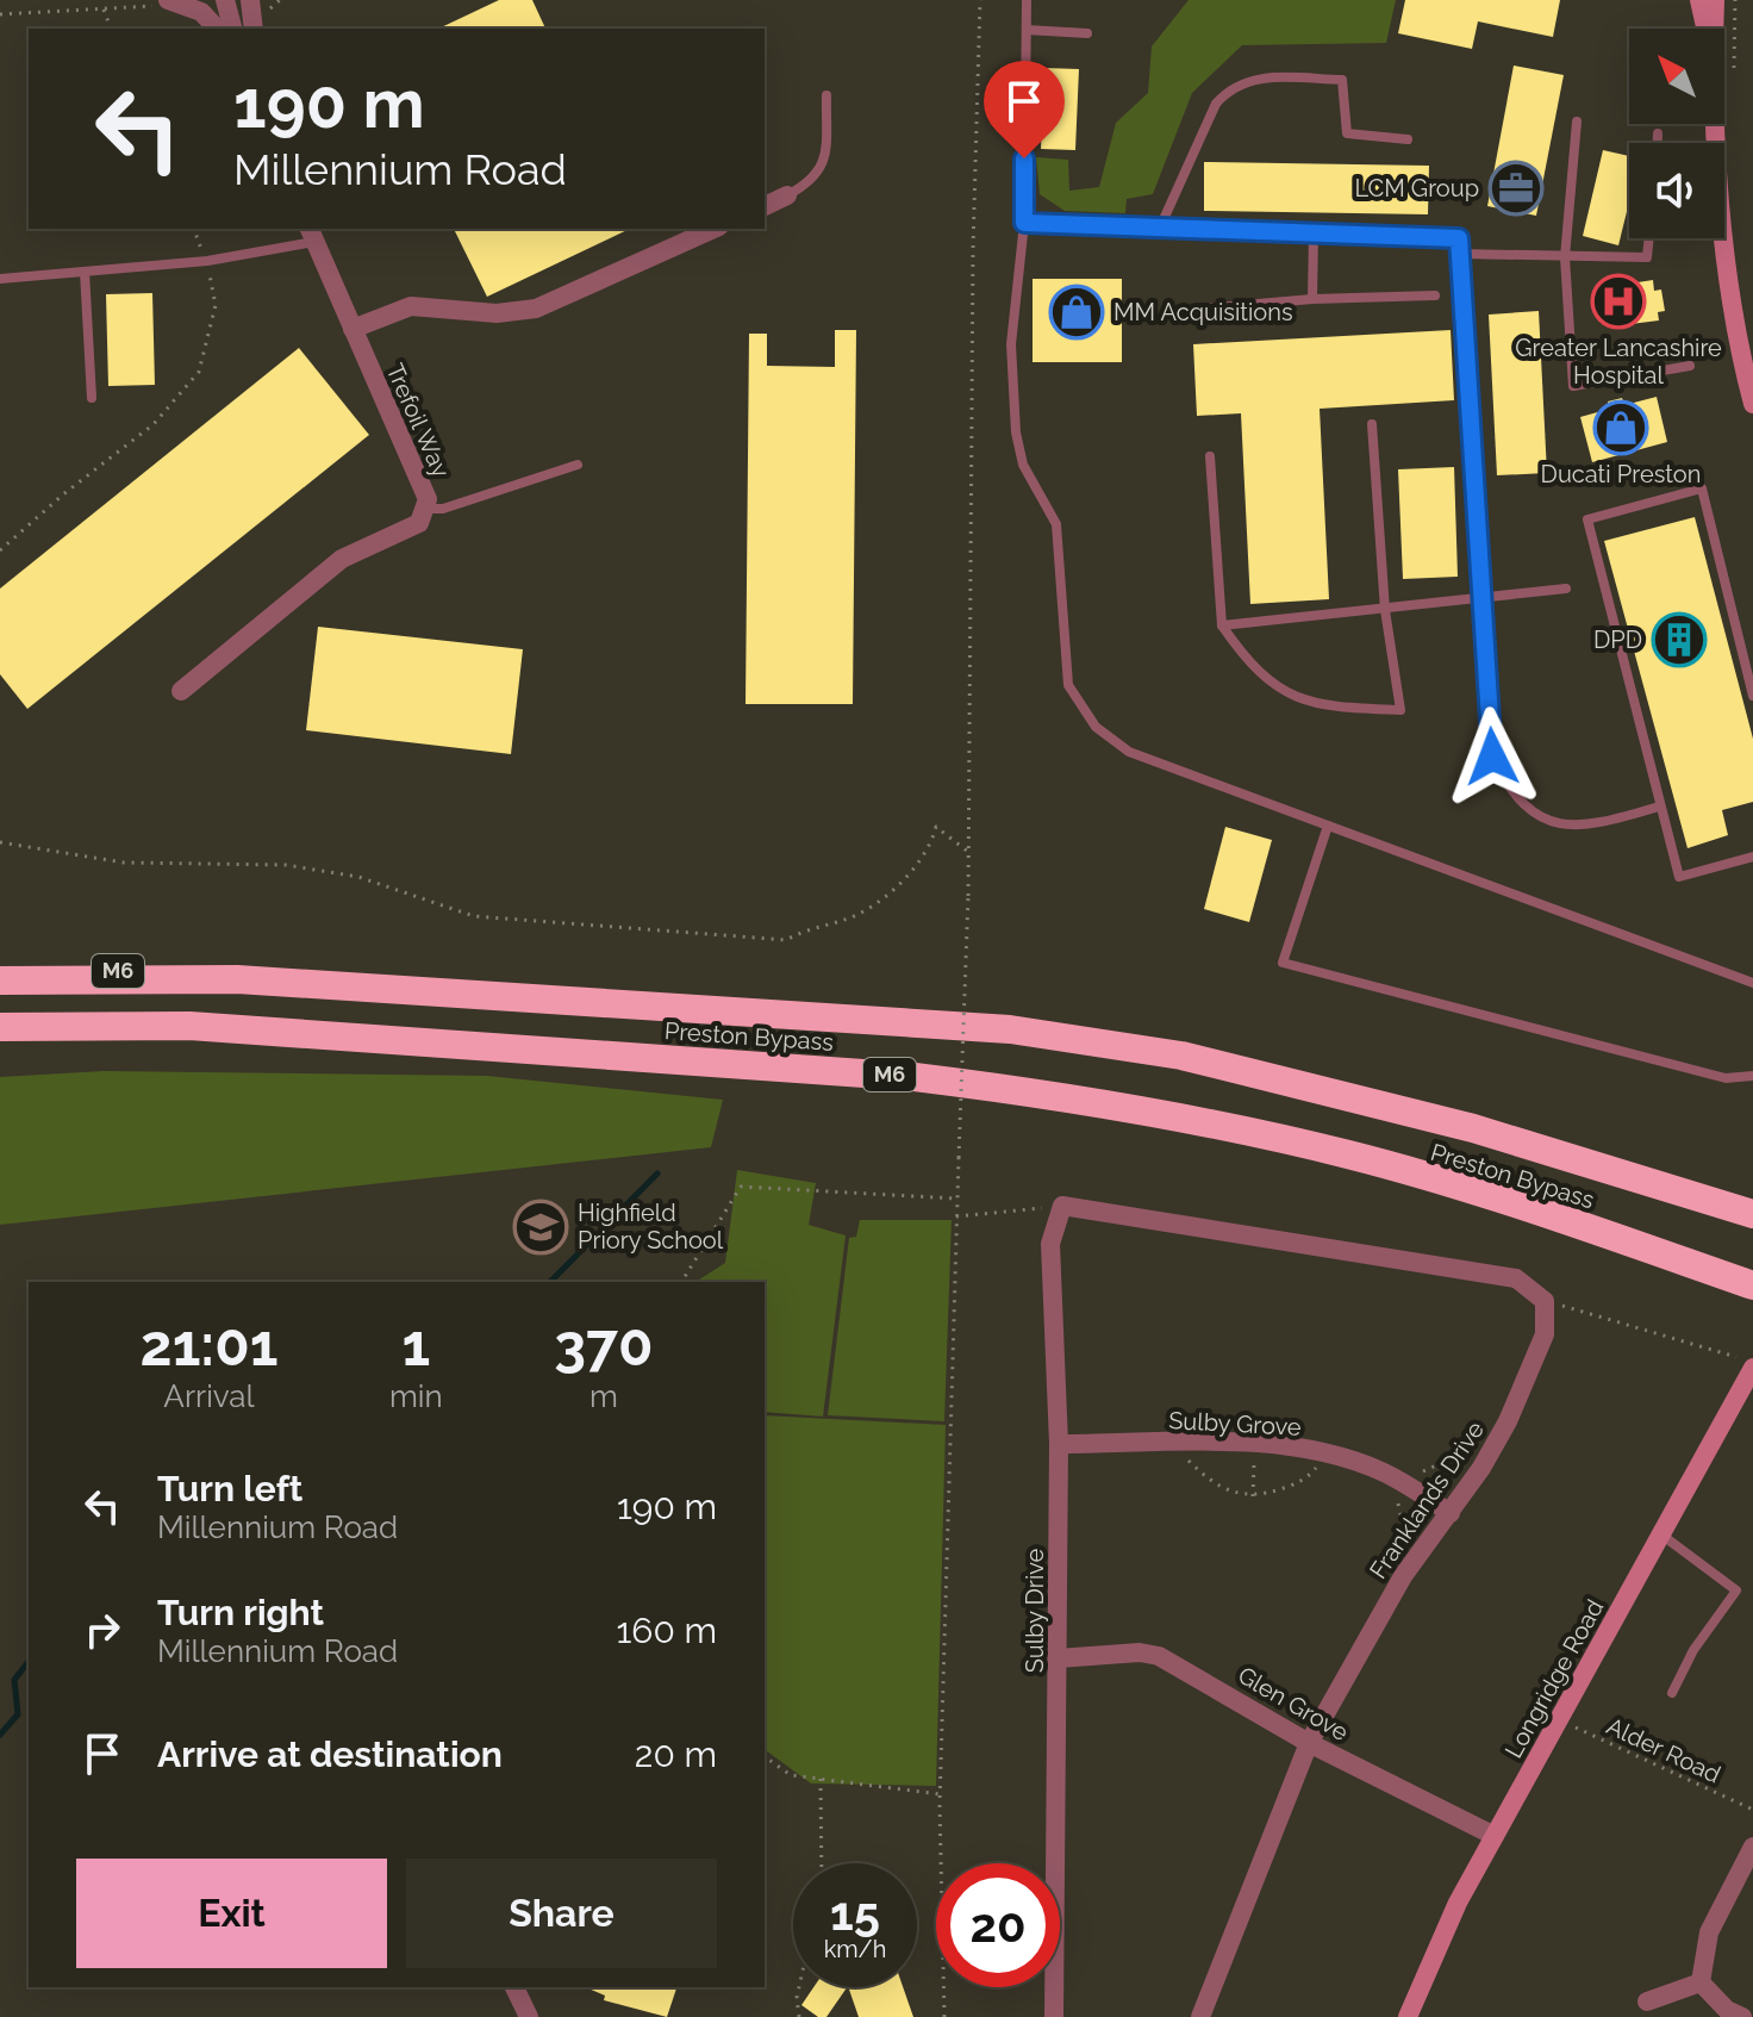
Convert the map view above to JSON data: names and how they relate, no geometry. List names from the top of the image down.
{
  "streets": {
    "highway": ["M6", "Preston Bypass"],
    "main road": ["Longridge Road"],
    "street": [
      "Trefoil Way",
      "Sulby Grove",
      "Franklands Drive",
      "Sulby Drive",
      "Glen Grove"
    ],
    "path": ["Alder Road"]
  },
  "crossings": [
    ["M6", "Preston Bypass"],
    ["Sulby Grove", "Franklands Drive"],
    ["Sulby Grove", "Sulby Drive"],
    ["Franklands Drive", "Glen Grove"],
    ["Sulby Drive", "Glen Grove"],
    ["Longridge Road", "Glen Grove"],
    ["Longridge Road", "Alder Road"]
  ],
  "places": {
    "office": ["LCM Group"],
    "hospital": ["Greater Lancashire Hospital"],
    "shop": ["MM Acquisitions", "Ducati Preston"],
    "building": ["DPD"],
    "school or university": ["Highfield Priory School"]
  },
  "north": "top left",
  "page": {
    "turn": ["190 m", "Millennium Road"],
    "eta": [
      "21:01",
      "Arrival",
      "1",
      "min",
      "370",
      "m"
    ],
    "list": [
      {
        "name": "Turn left",
        "note": "Millennium Road",
        "value": "190 m"
      },
      {
        "name": "Turn right",
        "note": "Millennium Road",
        "value": "160 m"
      },
      {
        "name": "Arrive at destination",
        "value": "20 m"
      }
    ],
    "buttons": ["Exit", "Share"],
    "speed": "15 km/h",
    "limit": "20"
  }
}
